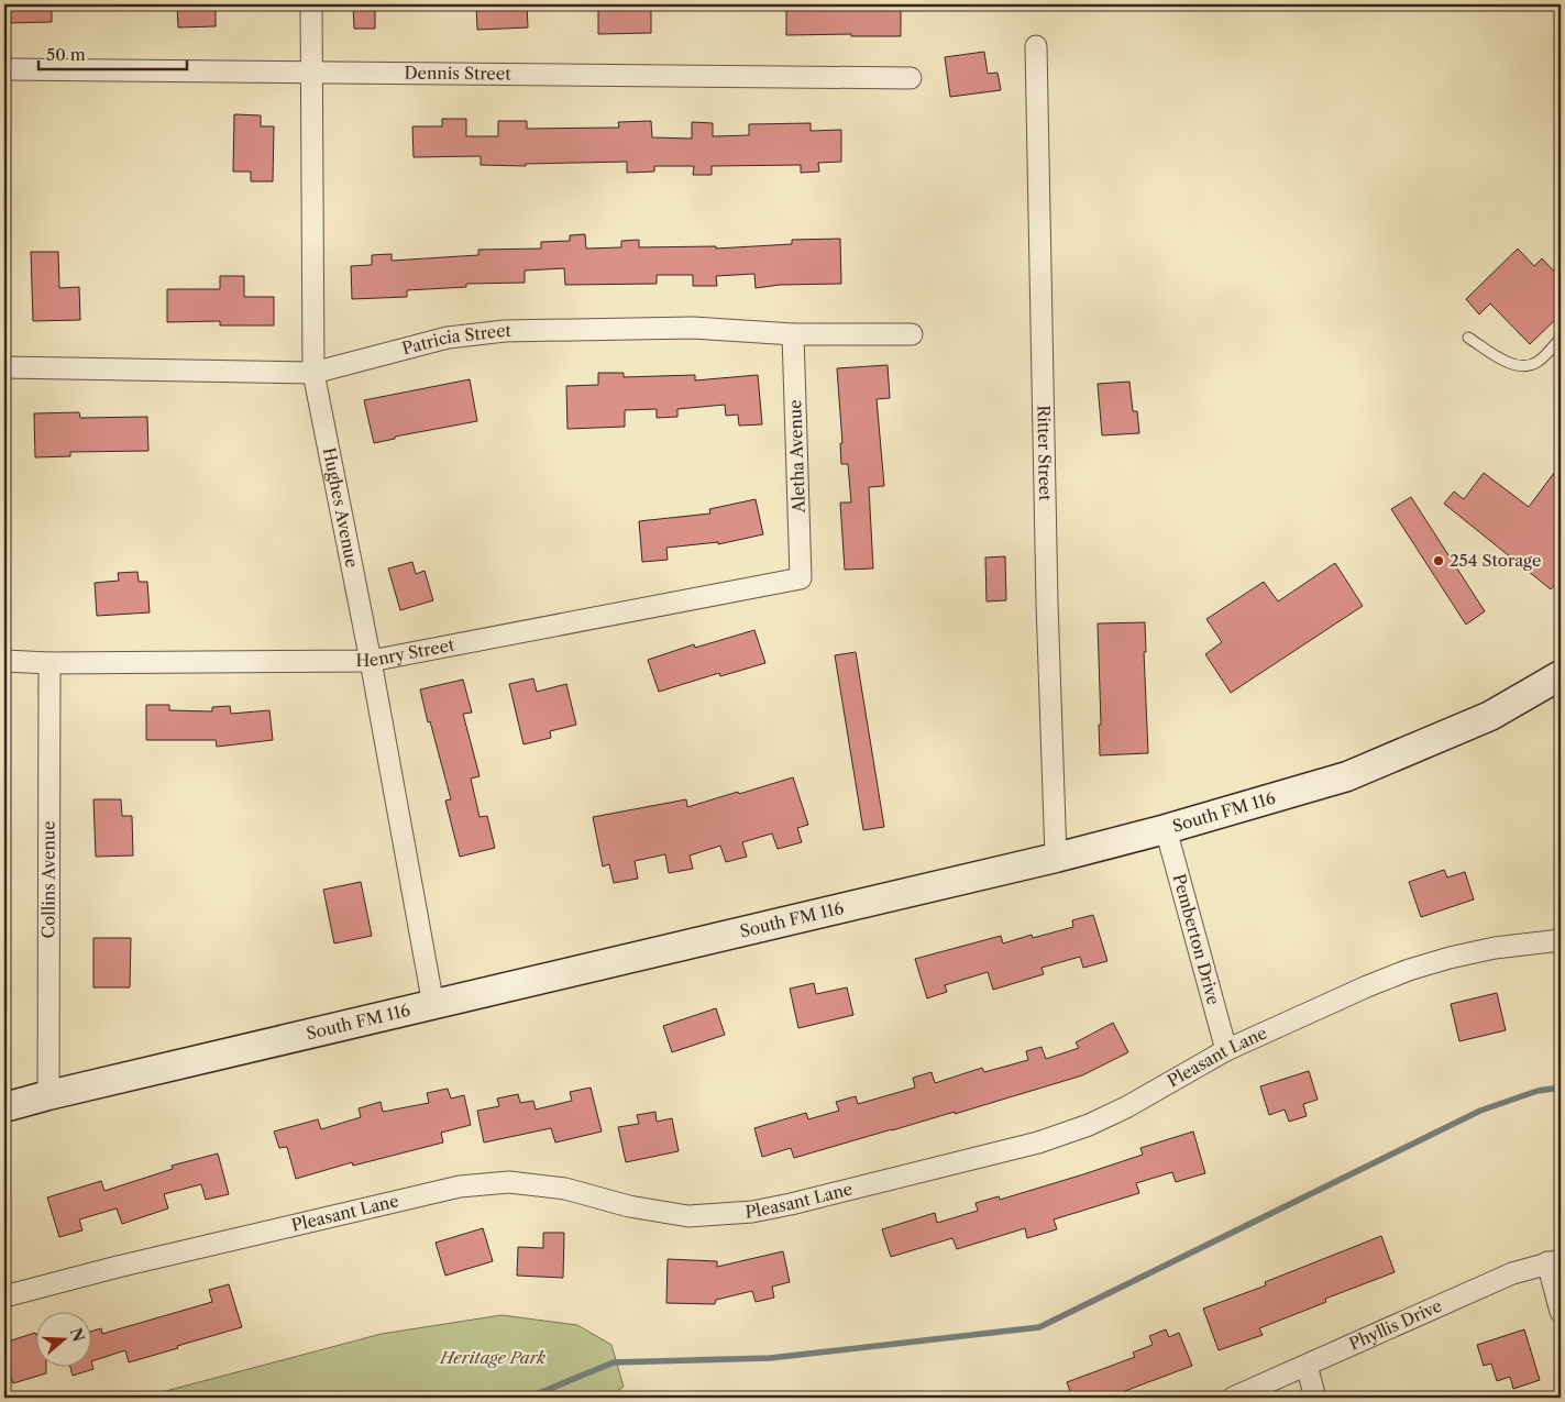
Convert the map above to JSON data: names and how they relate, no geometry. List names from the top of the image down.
{
  "streets": {
    "main road": ["South FM 116"],
    "street": [
      "Dennis Street",
      "Patricia Street",
      "Ritter Street",
      "Aletha Avenue",
      "Hughes Avenue",
      "Henry Street",
      "Collins Avenue",
      "Pemberton Drive",
      "Pleasant Lane",
      "Phyllis Drive"
    ]
  },
  "crossings": [
    ["Dennis Street", "Hughes Avenue"],
    ["Patricia Street", "Aletha Avenue"],
    ["Patricia Street", "Hughes Avenue"],
    ["Ritter Street", "South FM 116"],
    ["Aletha Avenue", "Henry Street"],
    ["Hughes Avenue", "Henry Street"],
    ["Hughes Avenue", "South FM 116"],
    ["Henry Street", "Collins Avenue"],
    ["South FM 116", "Collins Avenue"],
    ["South FM 116", "Pemberton Drive"],
    ["Pemberton Drive", "Pleasant Lane"]
  ],
  "parks": ["Heritage Park"],
  "places": ["254 Storage"],
  "scale_bar": "50 m",
  "north": "right"
}
